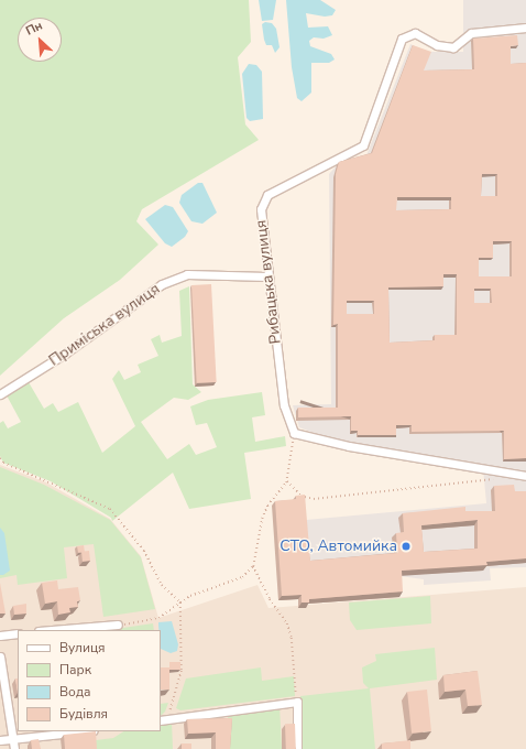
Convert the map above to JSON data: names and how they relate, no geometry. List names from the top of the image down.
{
  "streets": {
    "street": ["Рибацька вулиця", "Приміська вулиця"]
  },
  "crossings": [
    ["Рибацька вулиця", "Приміська вулиця"]
  ],
  "places": ["СТО, Автомийка"],
  "legend": [
    "Вулиця",
    "Парк",
    "Вода",
    "Будівля"
  ],
  "north": "top left"
}
